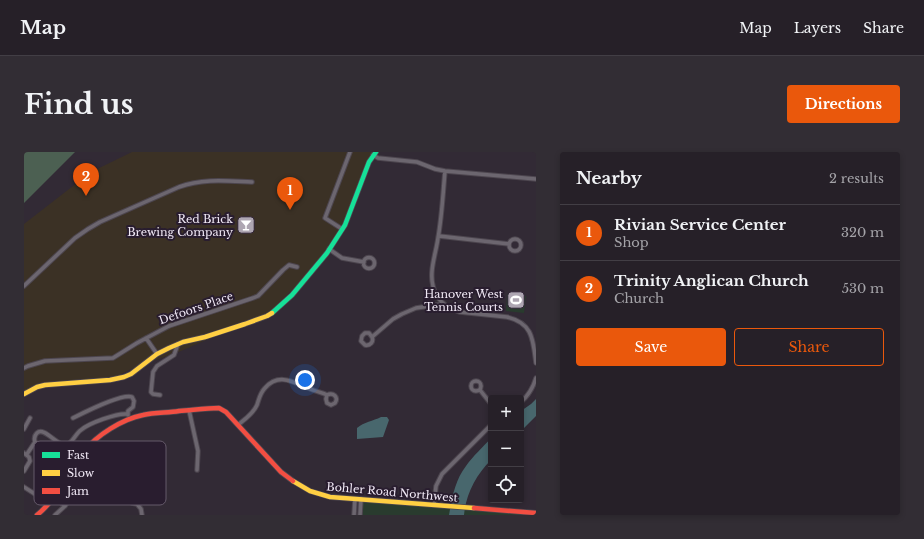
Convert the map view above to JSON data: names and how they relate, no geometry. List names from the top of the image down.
{
  "streets": {
    "street": ["Defoors Place", "Bohler Road Northwest"]
  },
  "places": {
    "bar": ["Red Brick Brewing Company"],
    "sports": ["Hanover West Tennis Courts"]
  },
  "legend": ["Fast", "Slow", "Jam"],
  "page": {
    "header": "Map",
    "nav": ["Map", "Layers", "Share"],
    "buttons": [
      "Directions",
      ["Save", "Share"]
    ],
    "title": "Find us",
    "heading": ["Nearby", "2 results"],
    "pins": ["2", "1"],
    "list": [
      {
        "mark": "1",
        "name": "Rivian Service Center",
        "note": "Shop",
        "value": "320 m"
      },
      {
        "mark": "2",
        "name": "Trinity Anglican Church",
        "note": "Church",
        "value": "530 m"
      }
    ],
    "map_buttons": ["+", "−"]
  }
}
